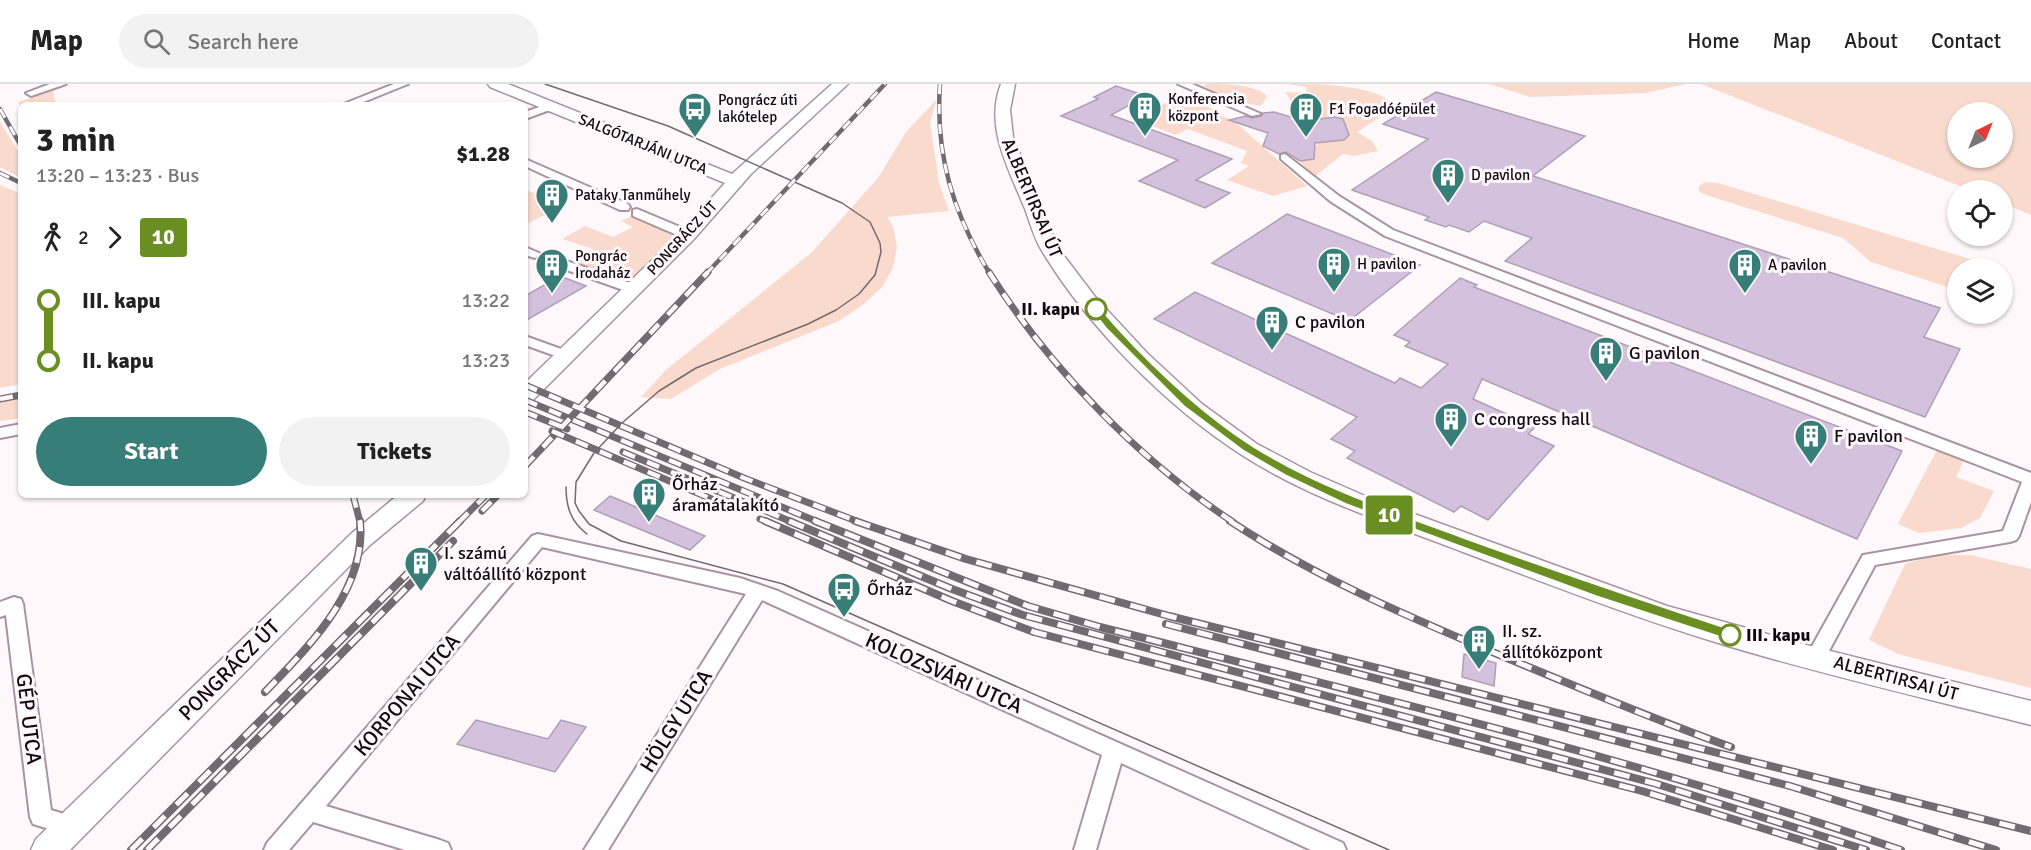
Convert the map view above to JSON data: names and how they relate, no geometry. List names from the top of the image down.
{
  "streets": {
    "street": [
      "SALGÓTARJÁNI UTCA",
      "ALBERTIRSAI ÚT",
      "PONGRÁCZ ÚT",
      "KOLOZSVÁRI UTCA",
      "KORPONAI UTCA",
      "GÉP UTCA",
      "HÖLGY UTCA"
    ]
  },
  "crossings": [
    ["SALGÓTARJÁNI UTCA", "PONGRÁCZ ÚT"],
    ["PONGRÁCZ ÚT", "GÉP UTCA"],
    ["KOLOZSVÁRI UTCA", "KORPONAI UTCA"],
    ["KOLOZSVÁRI UTCA", "HÖLGY UTCA"]
  ],
  "places": {
    "building": [
      "Konferencia központ",
      "F1 Fogadóépület",
      "D pavilon",
      "Pataky Tanműhely",
      "H pavilon",
      "Pongrác Irodaház",
      "A pavilon",
      "C pavilon",
      "G pavilon",
      "C congress hall",
      "F pavilon",
      "Őrház áramátalakító",
      "I. számú váltóállító központ",
      "II. sz. állítóközpont"
    ],
    "bus stop": ["Pongrácz úti lakótelep", "Őrház"],
    "other": ["II. kapu", "III. kapu"]
  },
  "lines": ["bus line 10"],
  "north": "top right",
  "page": {
    "header": "Map",
    "search": "Search here",
    "nav": [
      "Home",
      "Map",
      "About",
      "Contact"
    ],
    "on_map": "10",
    "heading": ["3 min", "13:20 – 13:23 · Bus", "$1.28"],
    "legs": ["2", "10"],
    "list": [
      {
        "name": "III. kapu",
        "value": "13:22"
      },
      {
        "name": "II. kapu",
        "value": "13:23"
      }
    ],
    "buttons": ["Start", "Tickets"]
  }
}
